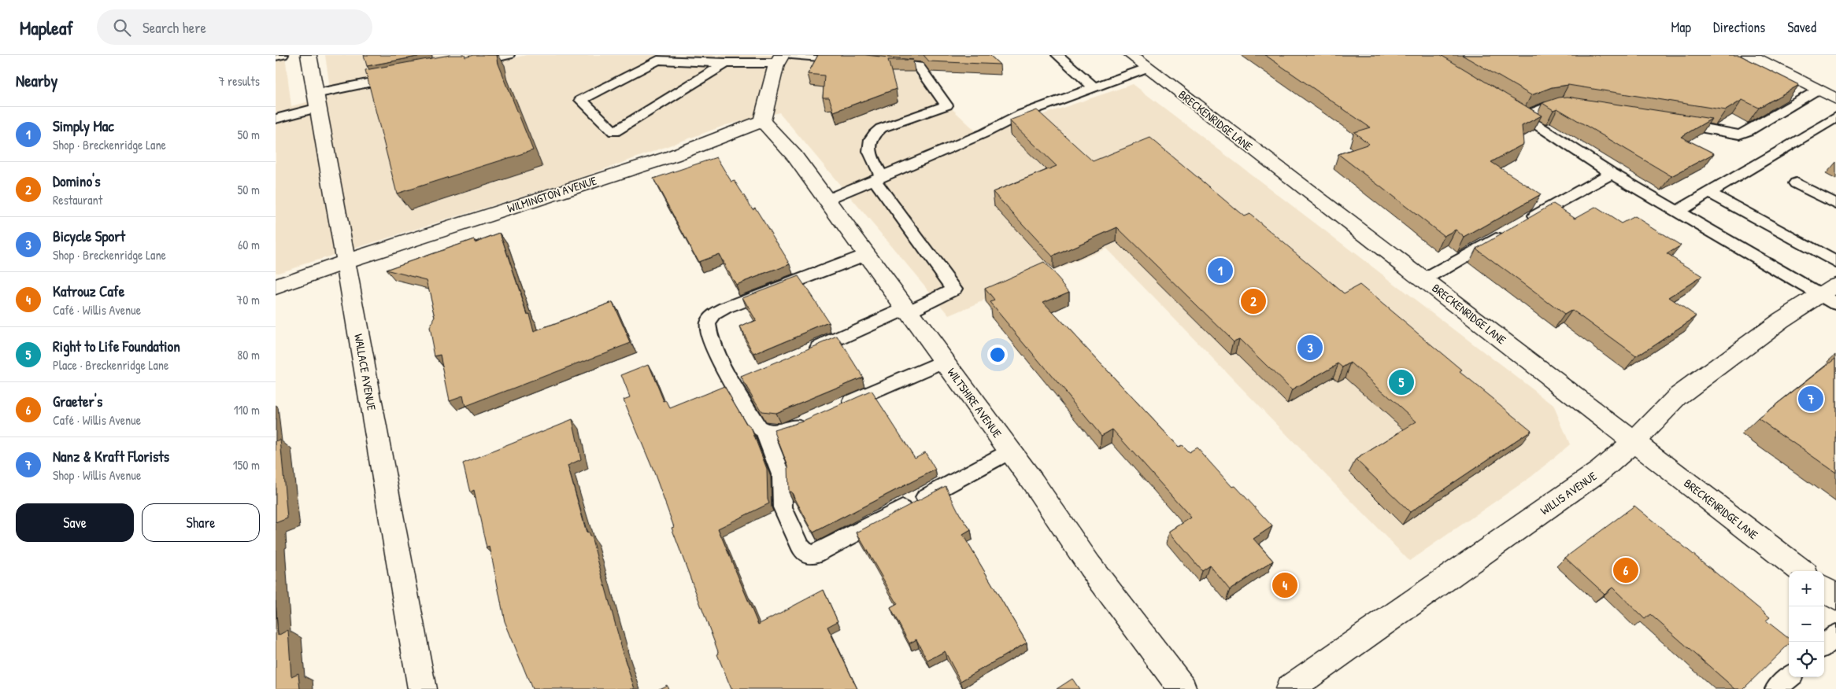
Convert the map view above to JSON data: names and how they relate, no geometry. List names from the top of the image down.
{
  "streets": {
    "street": [
      "BRECKENRIDGE LANE",
      "WILMINGTON AVENUE",
      "WALLACE AVENUE",
      "WILTSHIRE AVENUE",
      "WILLIS AVENUE"
    ]
  },
  "crossings": [
    ["BRECKENRIDGE LANE", "WILLIS AVENUE"],
    ["WILMINGTON AVENUE", "WALLACE AVENUE"],
    ["WILMINGTON AVENUE", "WILTSHIRE AVENUE"]
  ],
  "page": {
    "header": "Mapleaf",
    "search": "Search here",
    "nav": ["Map", "Directions", "Saved"],
    "heading": ["Nearby", "7 results"],
    "list": [
      {
        "mark": "1",
        "name": "Simply Mac",
        "note": "Shop · Breckenridge Lane",
        "value": "50 m"
      },
      {
        "mark": "2",
        "name": "Domino's",
        "note": "Restaurant",
        "value": "50 m"
      },
      {
        "mark": "3",
        "name": "Bicycle Sport",
        "note": "Shop · Breckenridge Lane",
        "value": "60 m"
      },
      {
        "mark": "4",
        "name": "Katrouz Cafe",
        "note": "Café · Willis Avenue",
        "value": "70 m"
      },
      {
        "mark": "5",
        "name": "Right to Life Foundation",
        "note": "Place · Breckenridge Lane",
        "value": "80 m"
      },
      {
        "mark": "6",
        "name": "Graeter's",
        "note": "Café · Willis Avenue",
        "value": "110 m"
      },
      {
        "mark": "7",
        "name": "Nanz & Kraft Florists",
        "note": "Shop · Willis Avenue",
        "value": "150 m"
      }
    ],
    "pins": [
      "1",
      "2",
      "3",
      "5",
      "7",
      "6",
      "4"
    ],
    "buttons": ["Save", "Share"],
    "map_buttons": ["+", "−"]
  }
}
